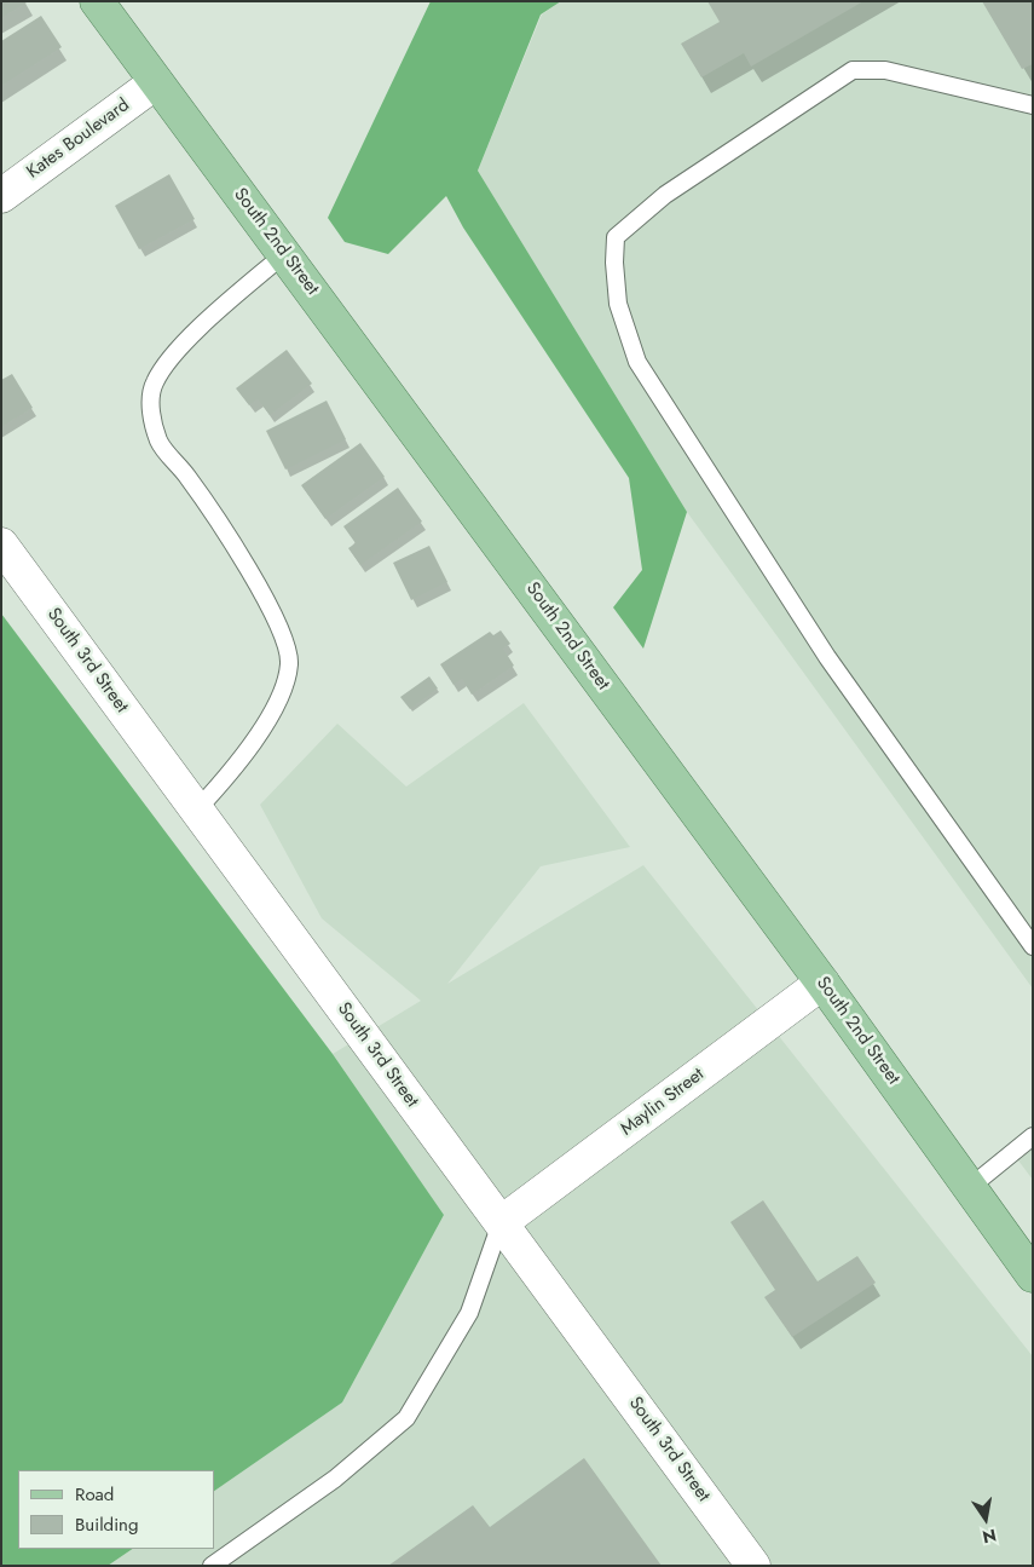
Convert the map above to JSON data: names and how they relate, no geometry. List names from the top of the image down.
{
  "streets": {
    "main road": ["South 2nd Street"],
    "street": ["Kates Boulevard", "South 3rd Street", "Maylin Street"]
  },
  "crossings": [
    ["Kates Boulevard", "South 2nd Street"],
    ["South 2nd Street", "Maylin Street"],
    ["South 3rd Street", "Maylin Street"]
  ],
  "legend": ["Road", "Building"],
  "north": "bottom"
}
